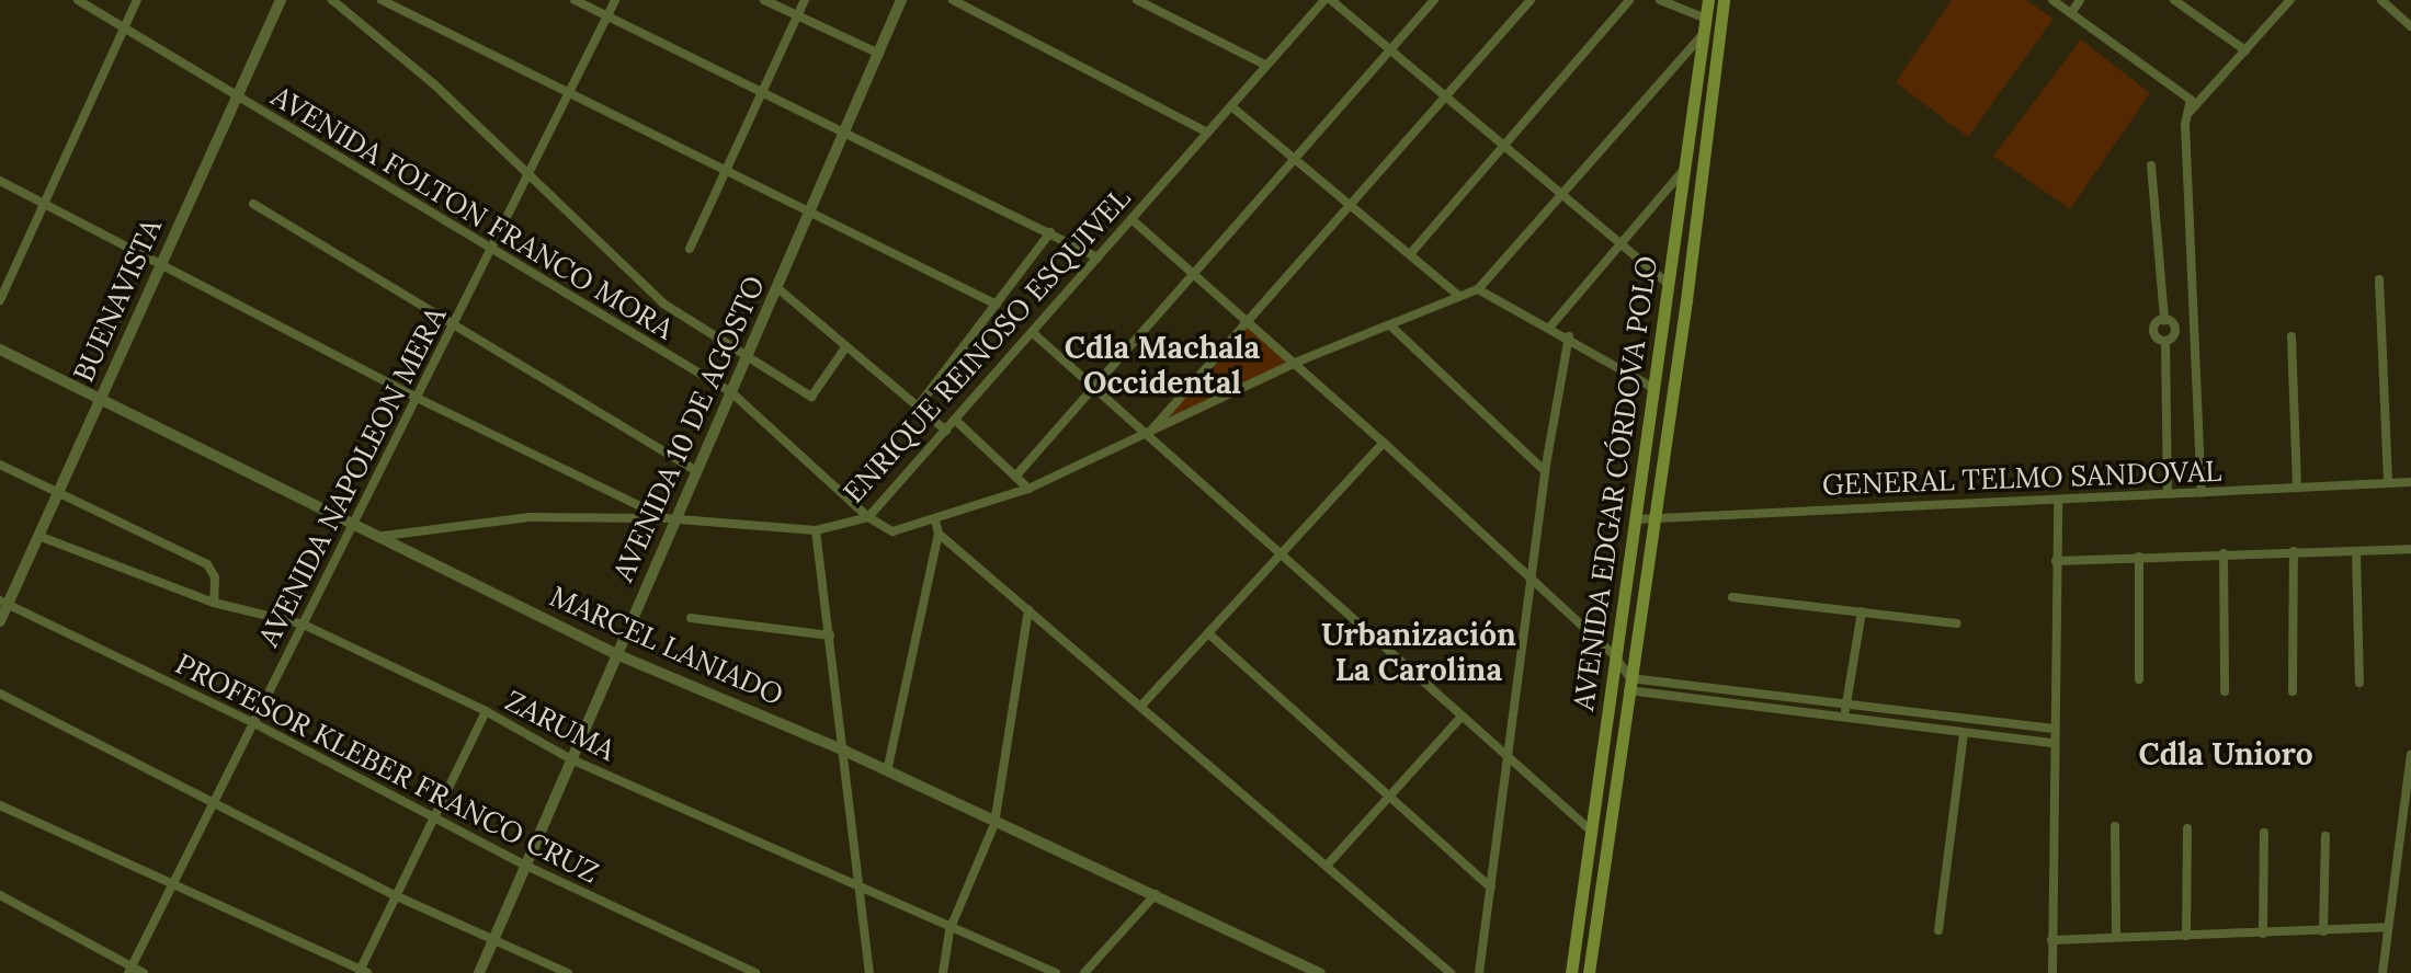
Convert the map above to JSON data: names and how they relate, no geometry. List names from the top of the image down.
{
  "streets": {
    "main road": ["AVENIDA EDGAR CÓRDOVA POLO"],
    "street": [
      "AVENIDA FOLTON FRANCO MORA",
      "BUENAVISTA",
      "ENRIQUE REINOSO ESQUIVEL",
      "AVENIDA 10 DE AGOSTO",
      "AVENIDA NAPOLEON MERA",
      "GENERAL TELMO SANDOVAL",
      "MARCEL LANIADO",
      "ZARUMA",
      "PROFESOR KLEBER FRANCO CRUZ"
    ]
  },
  "crossings": [
    ["AVENIDA FOLTON FRANCO MORA", "BUENAVISTA"],
    ["AVENIDA FOLTON FRANCO MORA", "ENRIQUE REINOSO ESQUIVEL"],
    ["AVENIDA FOLTON FRANCO MORA", "AVENIDA 10 DE AGOSTO"],
    ["AVENIDA FOLTON FRANCO MORA", "AVENIDA NAPOLEON MERA"],
    ["BUENAVISTA", "MARCEL LANIADO"],
    ["BUENAVISTA", "ZARUMA"],
    ["BUENAVISTA", "PROFESOR KLEBER FRANCO CRUZ"],
    ["ENRIQUE REINOSO ESQUIVEL", "AVENIDA 10 DE AGOSTO"],
    ["ENRIQUE REINOSO ESQUIVEL", "MARCEL LANIADO"],
    ["AVENIDA 10 DE AGOSTO", "MARCEL LANIADO"],
    ["AVENIDA 10 DE AGOSTO", "ZARUMA"],
    ["AVENIDA 10 DE AGOSTO", "PROFESOR KLEBER FRANCO CRUZ"],
    ["AVENIDA NAPOLEON MERA", "MARCEL LANIADO"],
    ["AVENIDA NAPOLEON MERA", "ZARUMA"],
    ["AVENIDA NAPOLEON MERA", "PROFESOR KLEBER FRANCO CRUZ"],
    ["GENERAL TELMO SANDOVAL", "AVENIDA EDGAR CÓRDOVA POLO"]
  ],
  "districts": ["Cdla Machala Occidental", "Urbanización La Carolina", "Cdla Unioro"]
}
